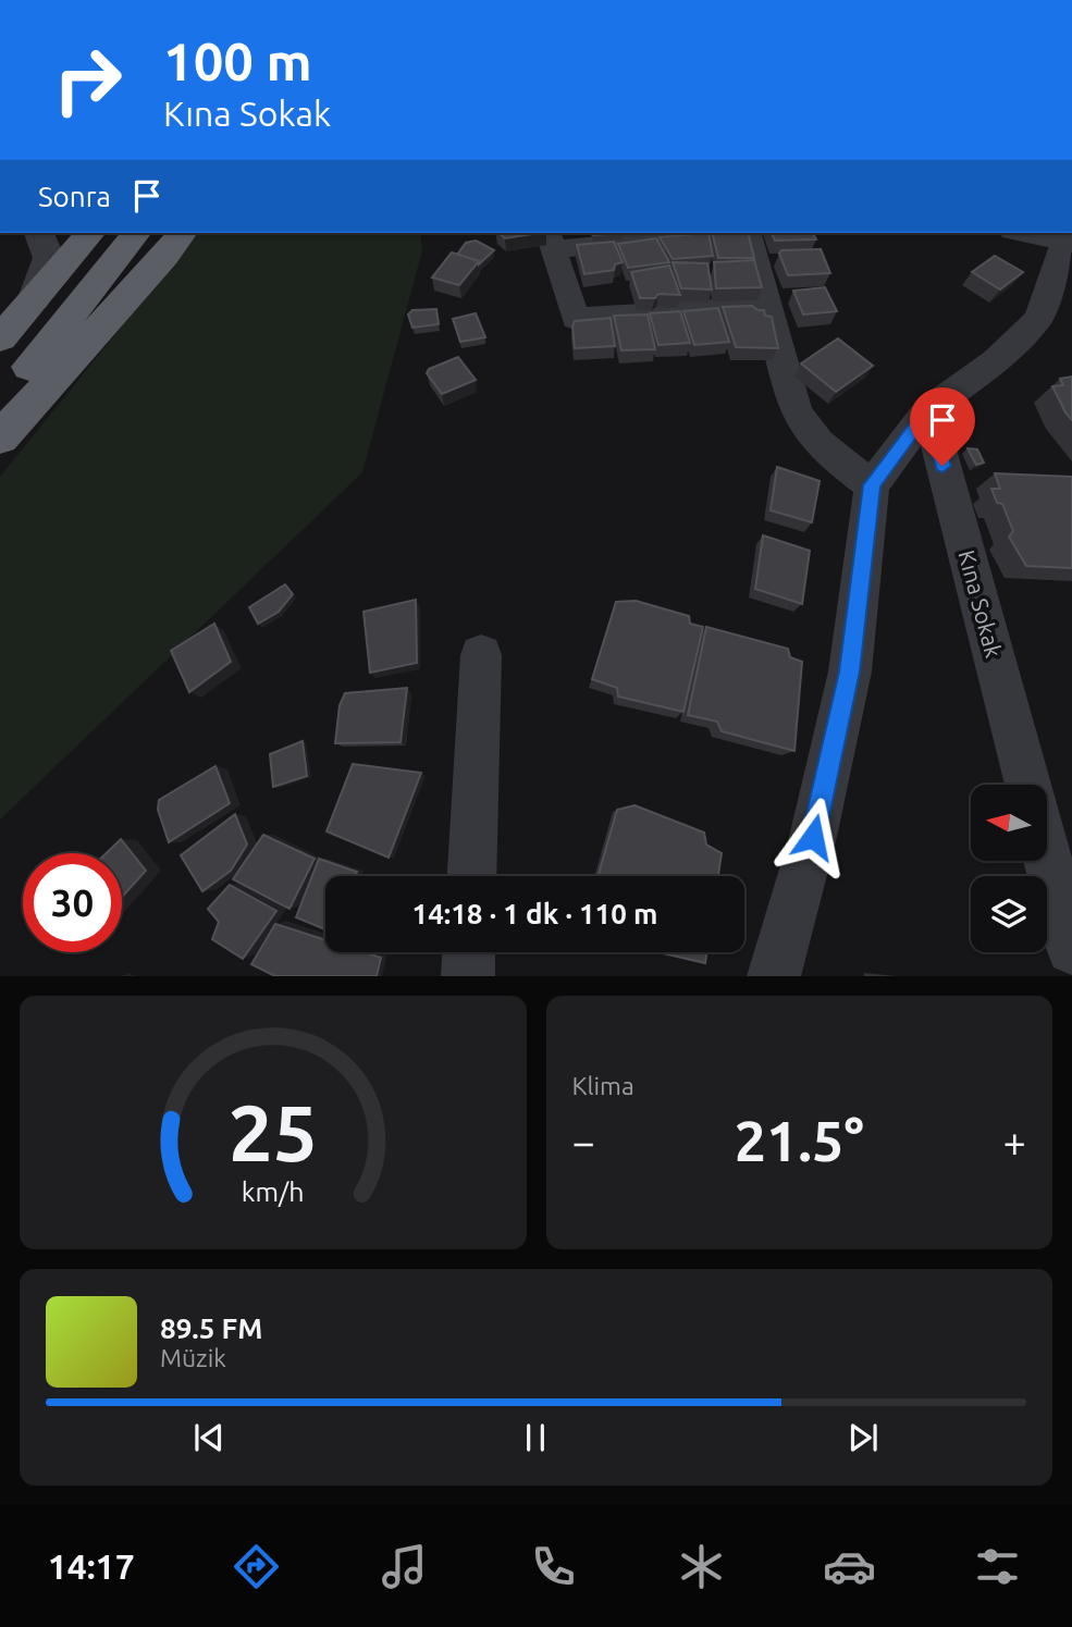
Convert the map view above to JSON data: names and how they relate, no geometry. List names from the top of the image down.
{
  "streets": {
    "street": ["Kına Sokak"]
  },
  "north": "left",
  "page": {
    "turn": ["100 m", "Kına Sokak"],
    "then": "Sonra",
    "limit": "30",
    "trip": "14:18 · 1 dk · 110 m",
    "tile": "Klima",
    "heat": ["−", "21.5°", "+"],
    "song": ["89.5 FM", "Müzik"],
    "tabs": "14:17",
    "gauge": ["25", "km/h"]
  }
}
